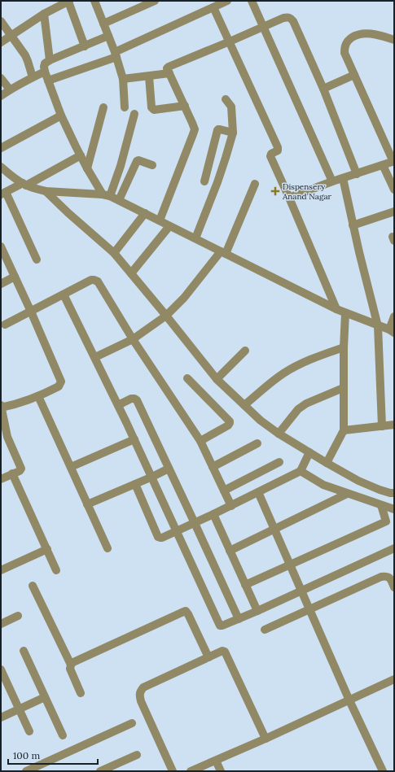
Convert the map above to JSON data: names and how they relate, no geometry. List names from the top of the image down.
{
  "places": {
    "health": ["Dispensery Anand Nagar"]
  },
  "scale_bar": "100 m"
}
